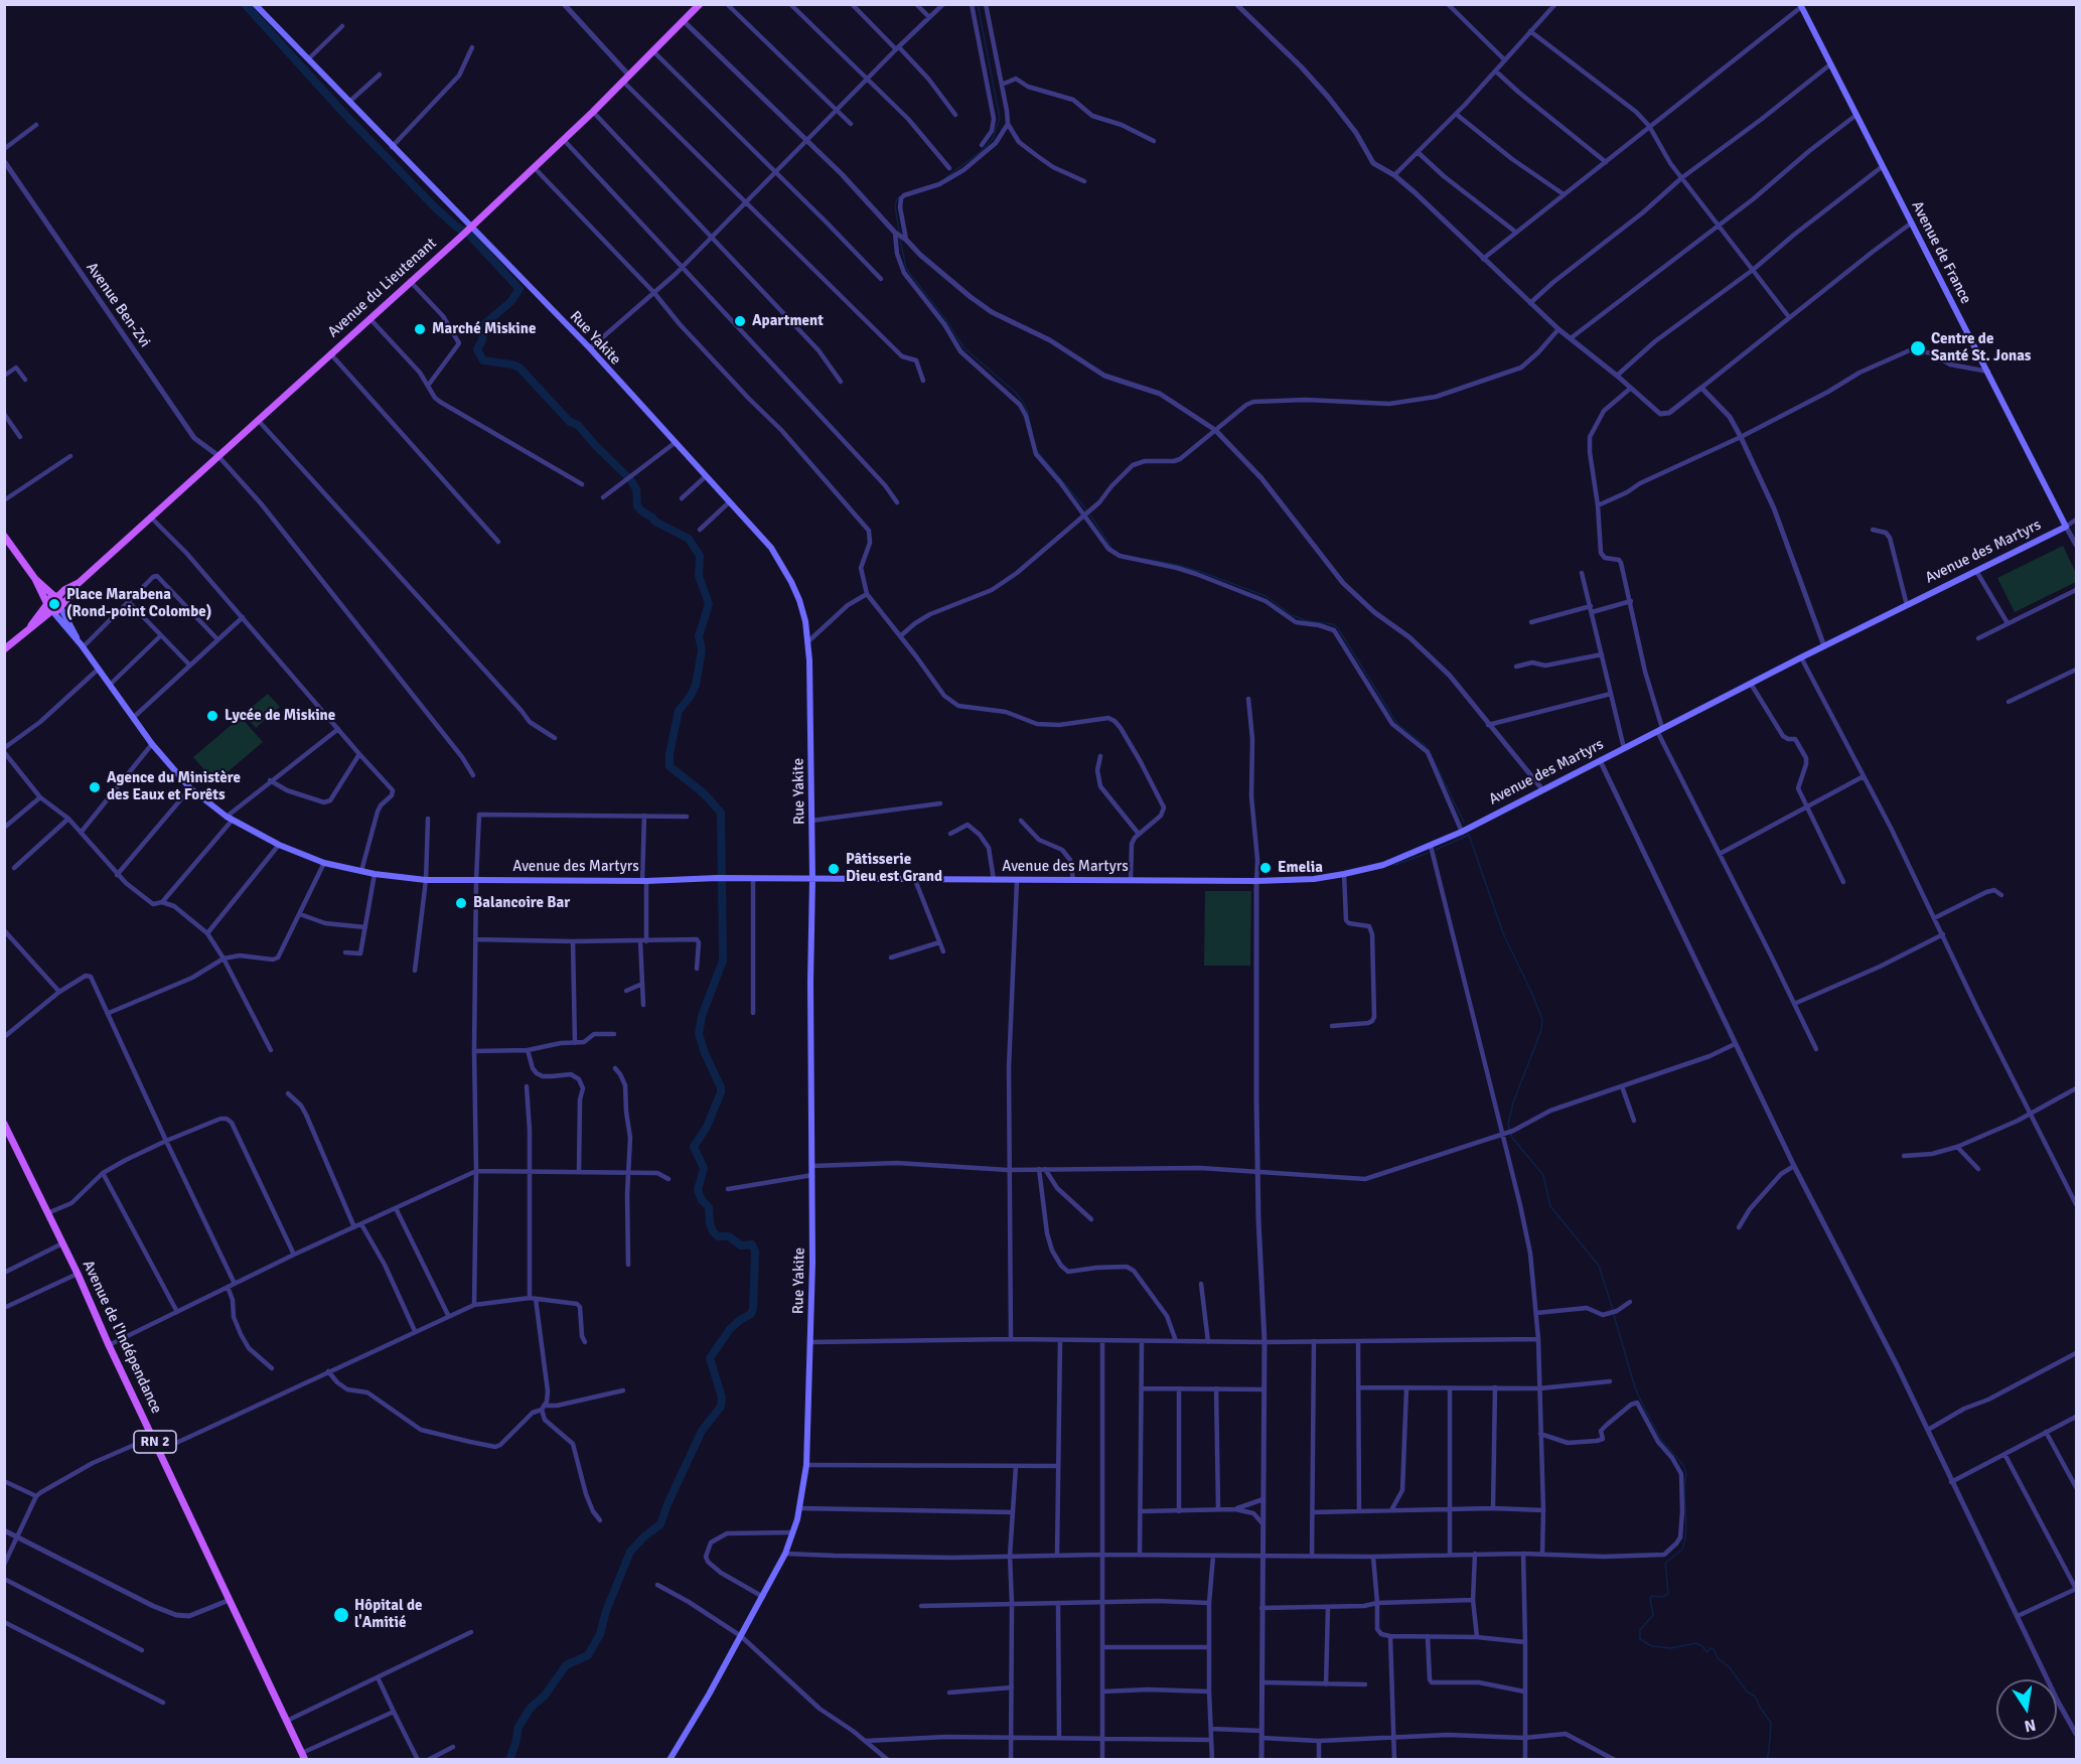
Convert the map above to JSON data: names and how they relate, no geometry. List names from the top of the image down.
{
  "streets": {
    "main road": [
      "Avenue de France",
      "Avenue du Lieutenant",
      "Rue Yakite",
      "Avenue des Martyrs",
      "Avenue de l'Indépendance",
      "RN 2"
    ],
    "street": ["Avenue Ben-Zvi"]
  },
  "crossings": [
    ["Avenue de France", "Avenue des Martyrs"],
    ["Avenue du Lieutenant", "Avenue Ben-Zvi"],
    ["Avenue du Lieutenant", "Rue Yakite"],
    ["Avenue du Lieutenant", "Avenue des Martyrs"],
    ["Rue Yakite", "Avenue des Martyrs"]
  ],
  "places": [
    "Apartment",
    "Marché Miskine",
    "Centre de Santé St. Jonas",
    "Place Marabena (Rond-point Colombe)",
    "Lycée de Miskine",
    "Agence du Ministère des Eaux et Forêts",
    "Emelia",
    "Pâtisserie Dieu est Grand",
    "Balancoire Bar",
    "Hôpital de l'Amitié"
  ],
  "north": "bottom"
}
